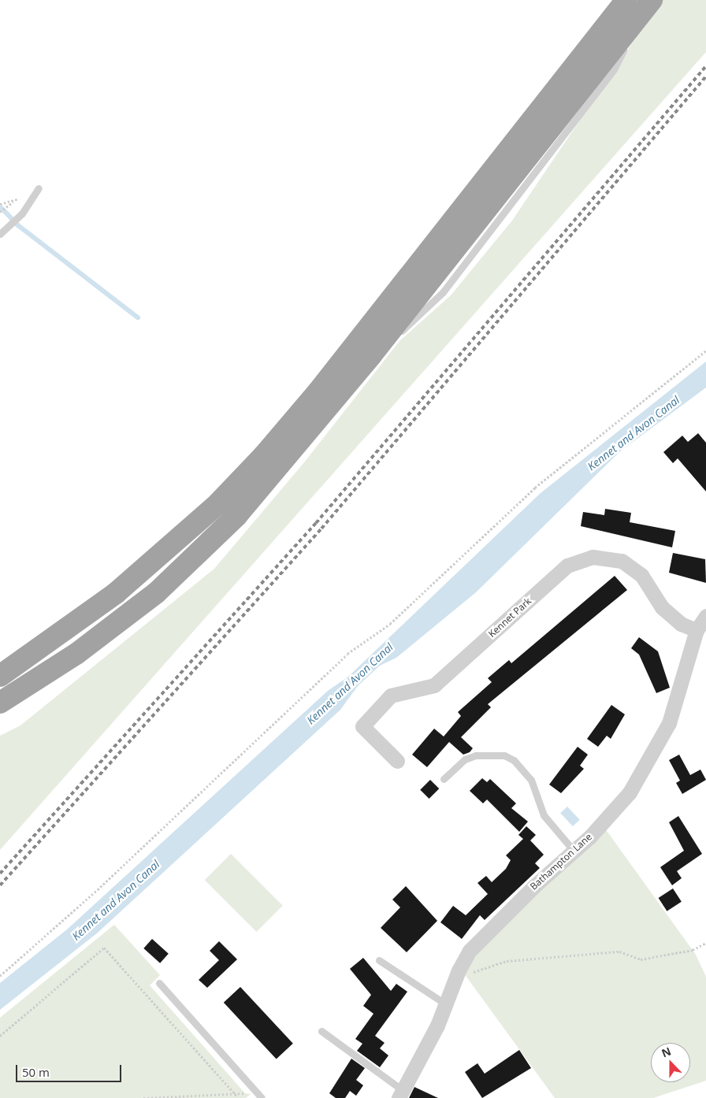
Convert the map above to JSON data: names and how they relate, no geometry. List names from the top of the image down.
{
  "streets": {
    "street": ["Kennet Park", "Bathampton Lane"]
  },
  "crossings": [
    ["Kennet Park", "Bathampton Lane"]
  ],
  "water": ["Kennet and Avon Canal"],
  "scale_bar": "50 m",
  "north": "top"
}
